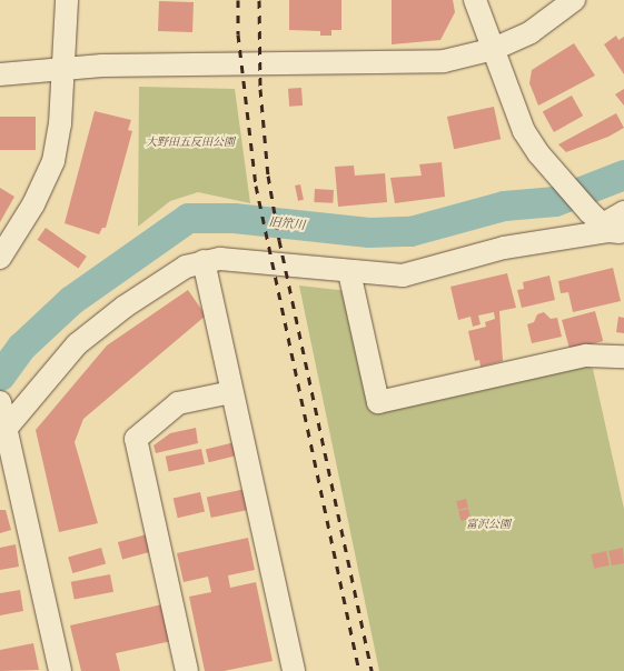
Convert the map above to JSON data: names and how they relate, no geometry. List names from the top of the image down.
{
  "water": ["旧笊川"],
  "parks": ["大野田五反田公園", "富沢公園"]
}
